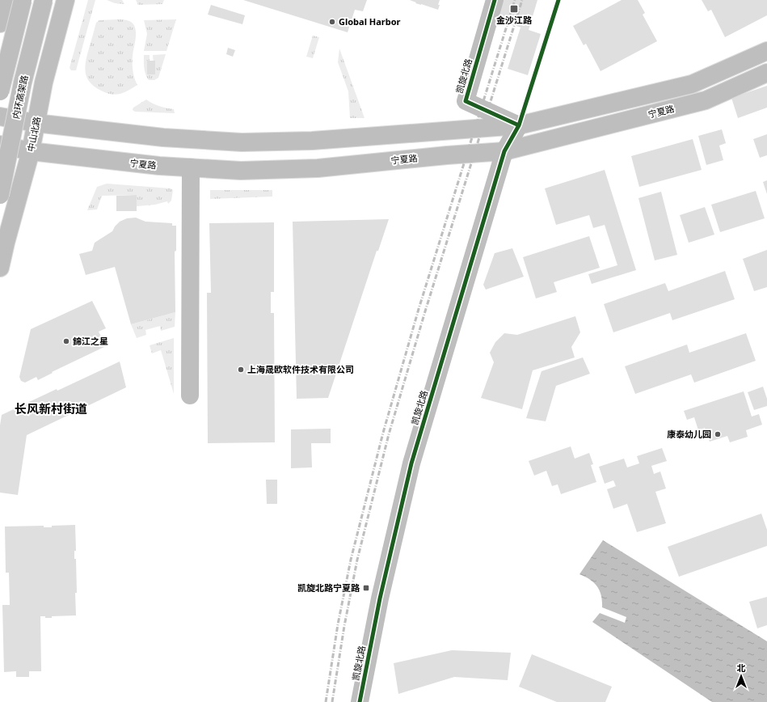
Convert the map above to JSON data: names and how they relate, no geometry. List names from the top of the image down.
{
  "streets": {
    "main road": [
      "凯旋北路",
      "内环高架路",
      "宁夏路",
      "中山北路"
    ]
  },
  "crossings": [
    ["凯旋北路", "宁夏路"],
    ["宁夏路", "中山北路"]
  ],
  "districts": ["长风新村街道"],
  "places": {
    "transit": ["金沙江路", "凯旋北路宁夏路"],
    "other": [
      "Global Harbor",
      "錦江之星",
      "上海晟欧软件技术有限公司",
      "康泰幼儿园"
    ]
  },
  "north": "top"
}
